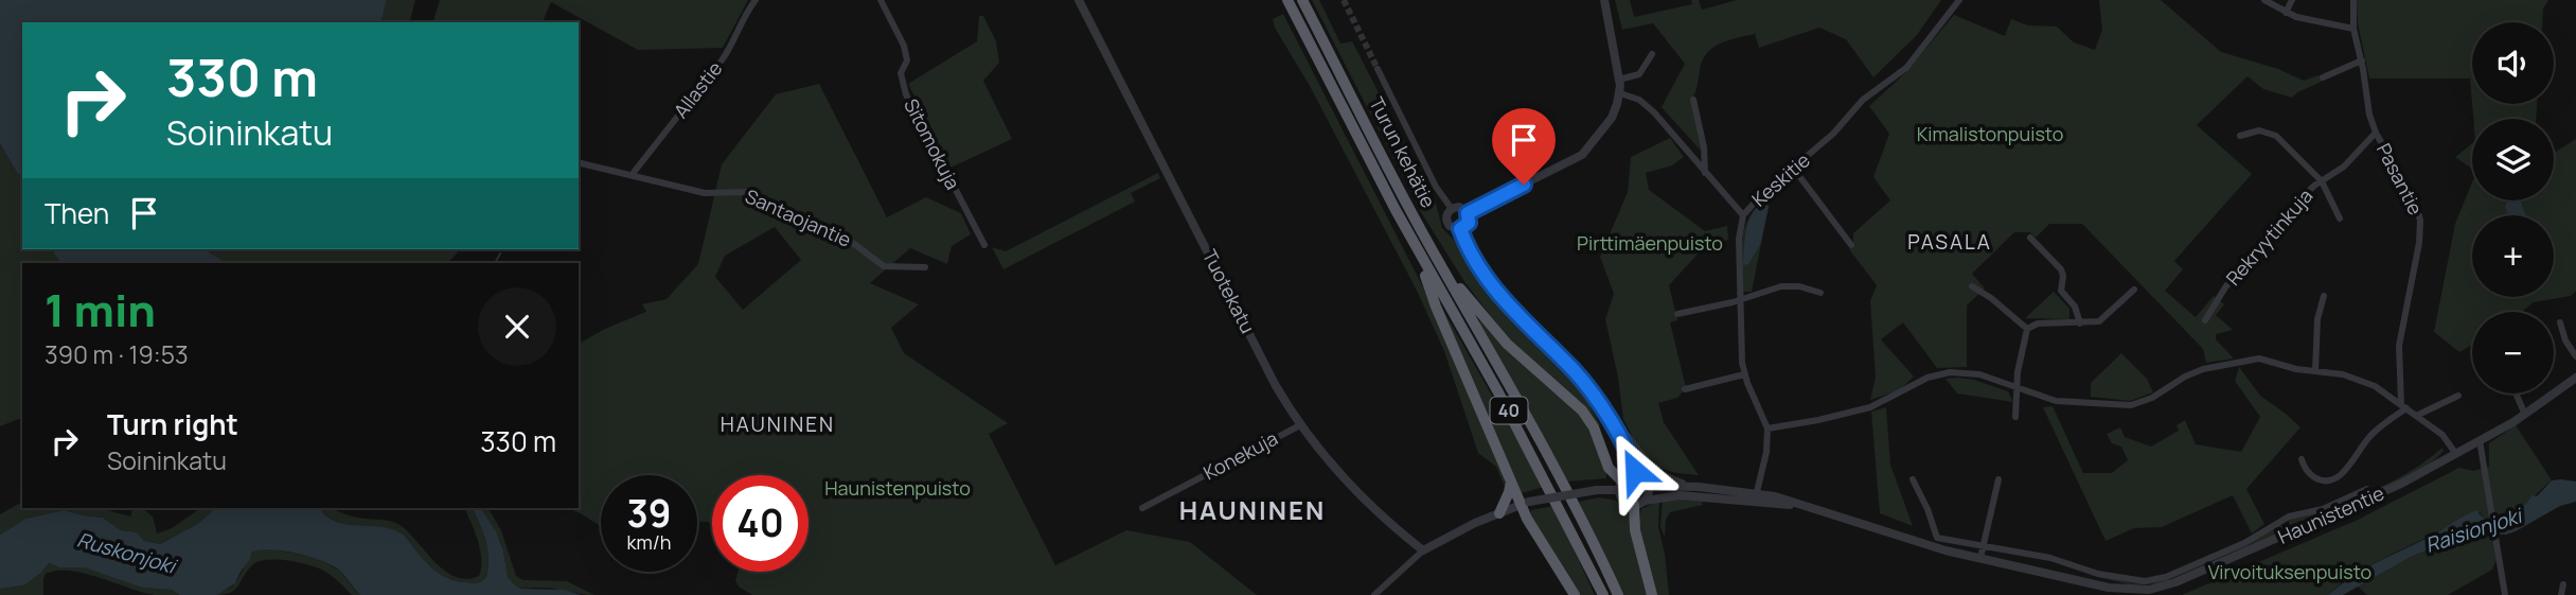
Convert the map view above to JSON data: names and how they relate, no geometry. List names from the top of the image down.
{
  "streets": {
    "highway": ["Turun kehätie", "40"],
    "street": [
      "Allastie",
      "Sitomokuja",
      "Pasantie",
      "Keskitie",
      "Santaojantie",
      "Rekryytinkuja",
      "Tuotekatu",
      "Konekuja",
      "Haunistentie"
    ]
  },
  "crossings": [
    ["Allastie", "Santaojantie"],
    ["Pasantie", "Rekryytinkuja"],
    ["Keskitie", "Haunistentie"],
    ["Tuotekatu", "Konekuja"]
  ],
  "districts": ["PASALA", "HAUNINEN", "HAUNINEN"],
  "water": ["Raisionjoki", "Ruskonjoki"],
  "parks": [
    "Kimalistonpuisto",
    "Pirttimäenpuisto",
    "Haunistenpuisto",
    "Virvoituksenpuisto"
  ],
  "page": {
    "map_buttons": ["+", "−"],
    "turn": ["330 m", "Soininkatu"],
    "then": "Then",
    "heading": ["1 min", "390 m · 19:53"],
    "list": [
      {
        "name": "Turn right",
        "note": "Soininkatu",
        "value": "330 m"
      }
    ],
    "speed": "39 km/h",
    "limit": "40"
  }
}
